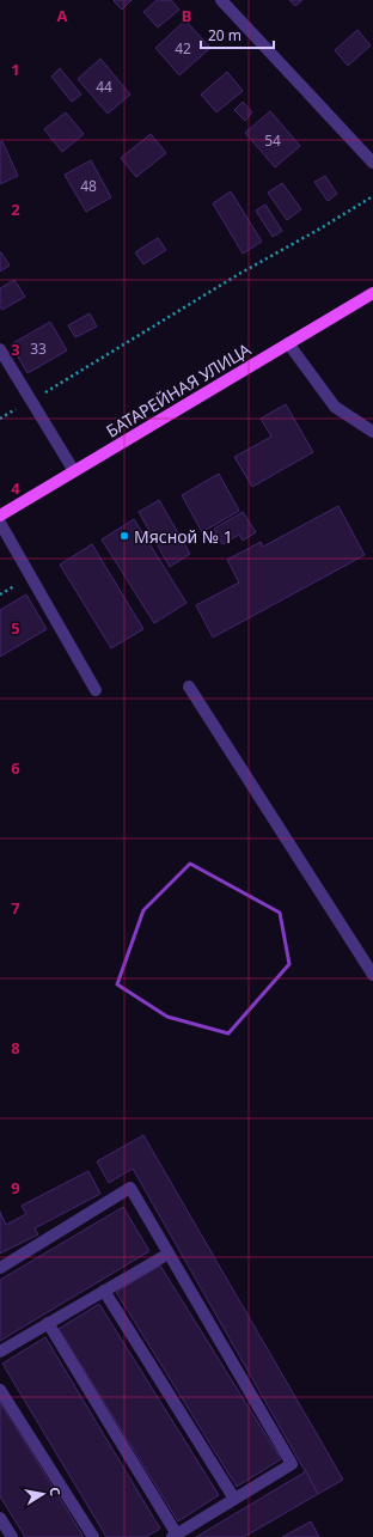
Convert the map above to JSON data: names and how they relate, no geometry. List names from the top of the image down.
{
  "streets": {
    "main road": ["БАТАРЕЙНАЯ УЛИЦА"]
  },
  "places": ["Мясной № 1"],
  "house_numbers": [
    "42",
    "44",
    "54",
    "48",
    "33"
  ],
  "scale_bar": "20 m",
  "north": "right",
  "grid": {
    "columns": ["A", "B"],
    "rows": [
      "1",
      "2",
      "3",
      "4",
      "5",
      "6",
      "7",
      "8",
      "9"
    ]
  }
}
